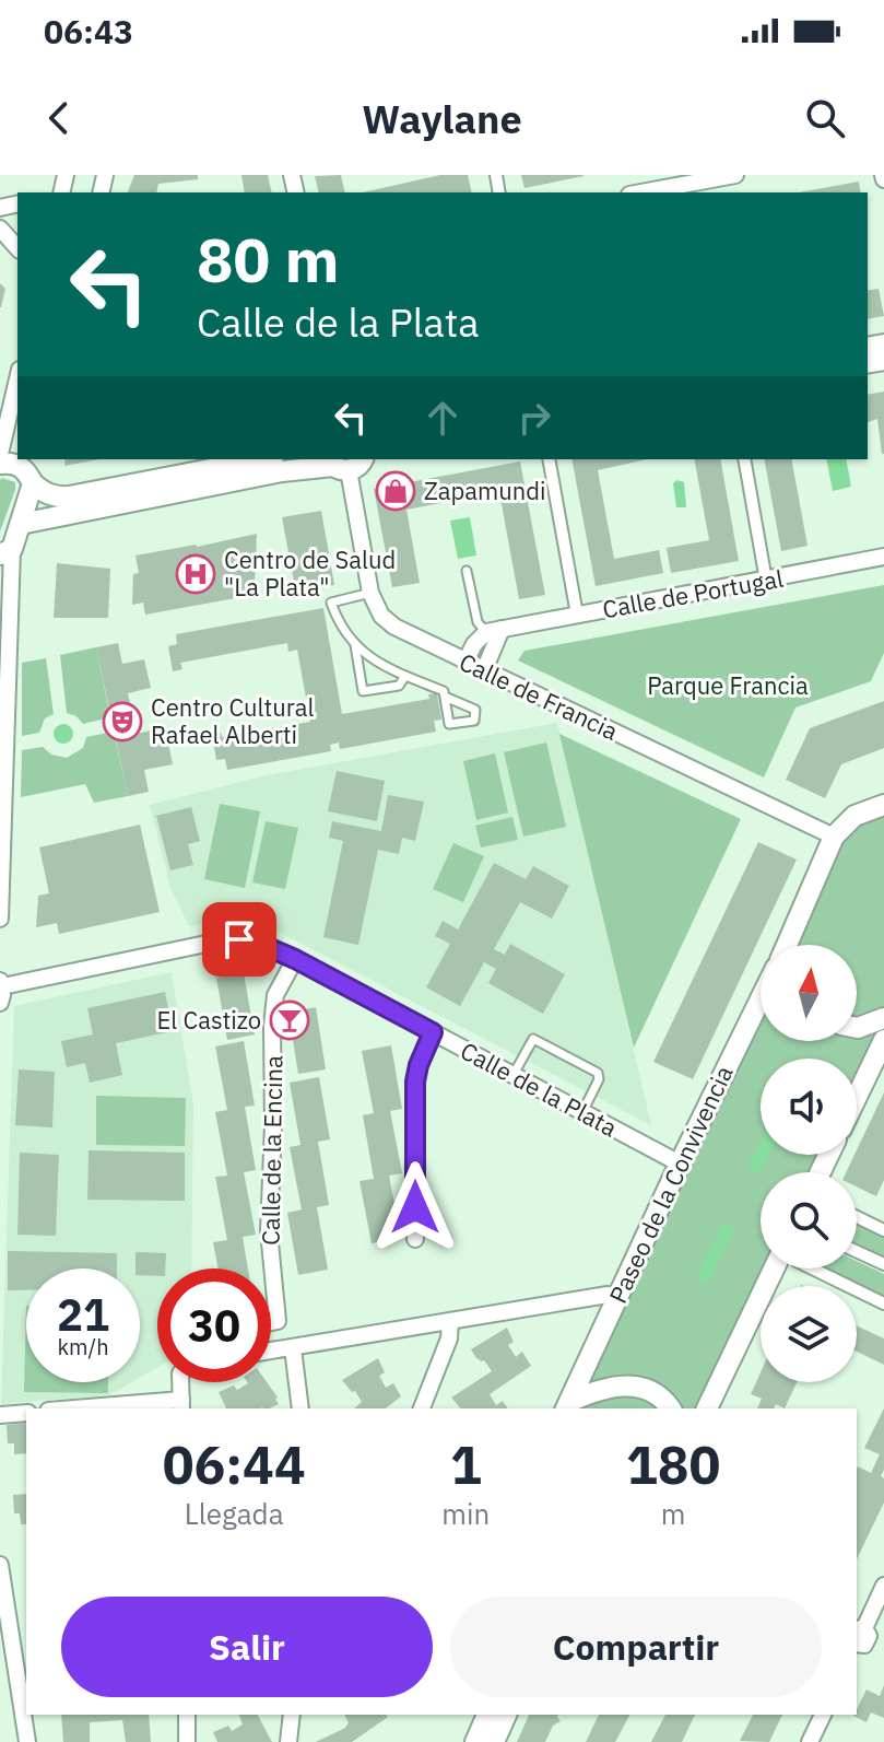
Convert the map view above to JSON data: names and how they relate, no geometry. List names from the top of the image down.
{
  "streets": {
    "street": [
      "Calle de Portugal",
      "Calle de Francia",
      "Calle de la Plata",
      "Calle de la Encina",
      "Paseo de la Convivencia"
    ]
  },
  "crossings": [
    ["Calle de la Plata", "Calle de la Encina"],
    ["Calle de la Plata", "Paseo de la Convivencia"]
  ],
  "parks": ["Parque Francia"],
  "places": {
    "shop": ["Zapamundi"],
    "hospital": ["Centro de Salud \"La Plata\""],
    "theatre": ["Centro Cultural Rafael Alberti"],
    "bar": ["El Castizo"]
  },
  "north": "top",
  "page": {
    "status": "06:43",
    "header": "Waylane",
    "turn": ["80 m", "Calle de la Plata"],
    "speed": "21 km/h",
    "limit": "30",
    "eta": [
      "06:44",
      "Llegada",
      "1",
      "min",
      "180",
      "m"
    ],
    "buttons": ["Salir", "Compartir"]
  }
}
